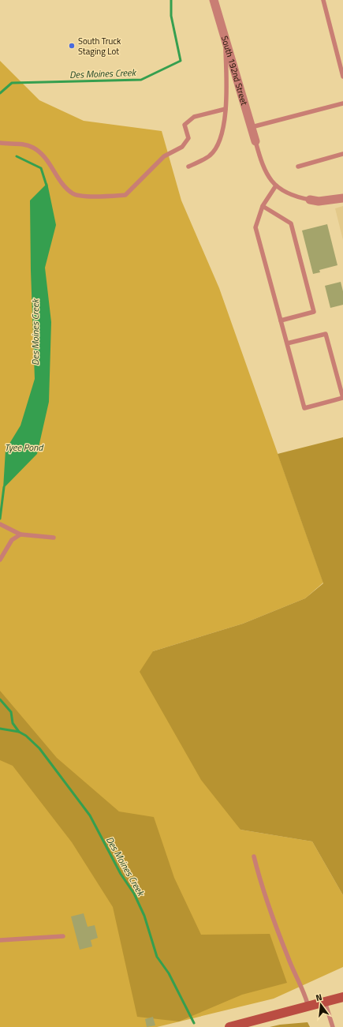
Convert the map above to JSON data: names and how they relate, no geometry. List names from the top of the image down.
{
  "streets": {
    "street": ["South 192nd Street"]
  },
  "water": ["Des Moines Creek", "Tyee Pond"],
  "places": ["South Truck Staging Lot"],
  "north": "top"
}
